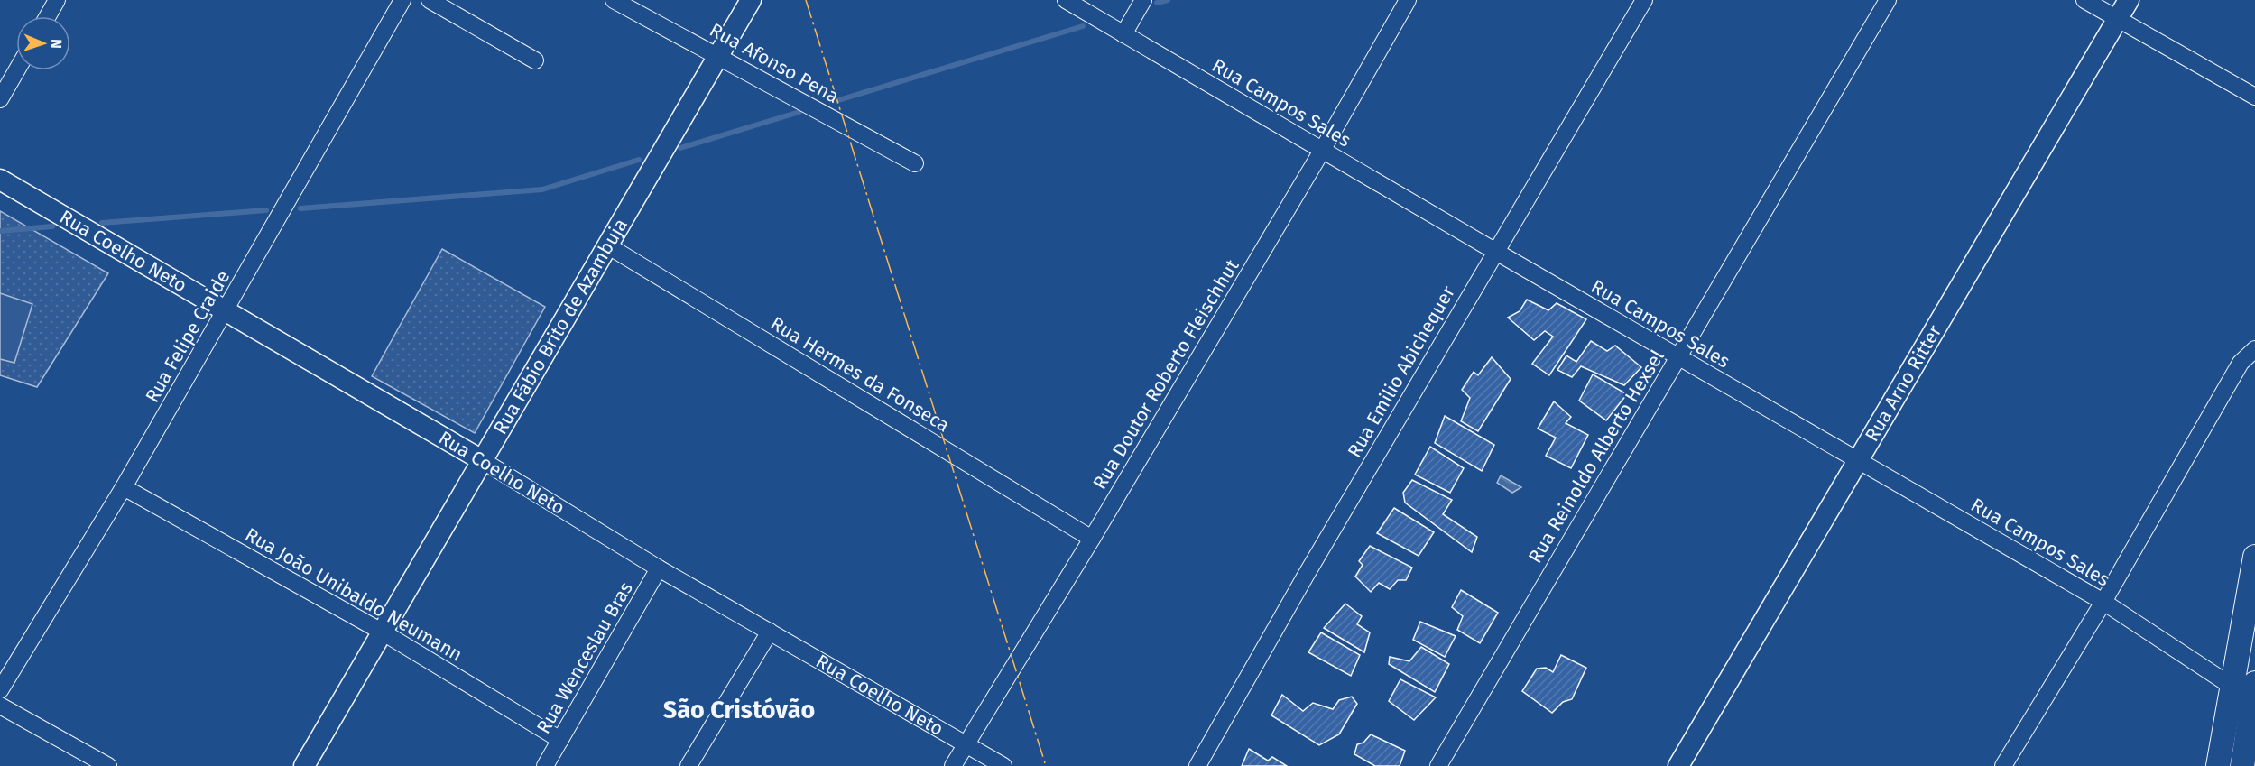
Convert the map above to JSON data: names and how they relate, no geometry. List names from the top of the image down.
{
  "streets": {
    "street": [
      "Rua Afonso Pena",
      "Rua Campos Sales",
      "Rua Coelho Neto",
      "Rua Fábio Brito de Azambuja",
      "Rua Felipe Craide",
      "Rua Emilio Abichequer",
      "Rua Hermes da Fonseca",
      "Rua Doutor Roberto Fleischhut",
      "Rua Arno Ritter",
      "Rua Reinoldo Alberto Hexsel",
      "Rua João Unibaldo Neumann",
      "Rua Wenceslau Bras"
    ]
  },
  "crossings": [
    ["Rua Afonso Pena", "Rua Fábio Brito de Azambuja"],
    ["Rua Campos Sales", "Rua Emilio Abichequer"],
    ["Rua Campos Sales", "Rua Doutor Roberto Fleischhut"],
    ["Rua Campos Sales", "Rua Arno Ritter"],
    ["Rua Campos Sales", "Rua Reinoldo Alberto Hexsel"],
    ["Rua Coelho Neto", "Rua Fábio Brito de Azambuja"],
    ["Rua Coelho Neto", "Rua Felipe Craide"],
    ["Rua Coelho Neto", "Rua Doutor Roberto Fleischhut"],
    ["Rua Coelho Neto", "Rua Wenceslau Bras"],
    ["Rua Fábio Brito de Azambuja", "Rua Hermes da Fonseca"],
    ["Rua Fábio Brito de Azambuja", "Rua João Unibaldo Neumann"],
    ["Rua Felipe Craide", "Rua João Unibaldo Neumann"],
    ["Rua Hermes da Fonseca", "Rua Doutor Roberto Fleischhut"],
    ["Rua João Unibaldo Neumann", "Rua Wenceslau Bras"]
  ],
  "districts": ["São Cristóvão"],
  "north": "right"
}
